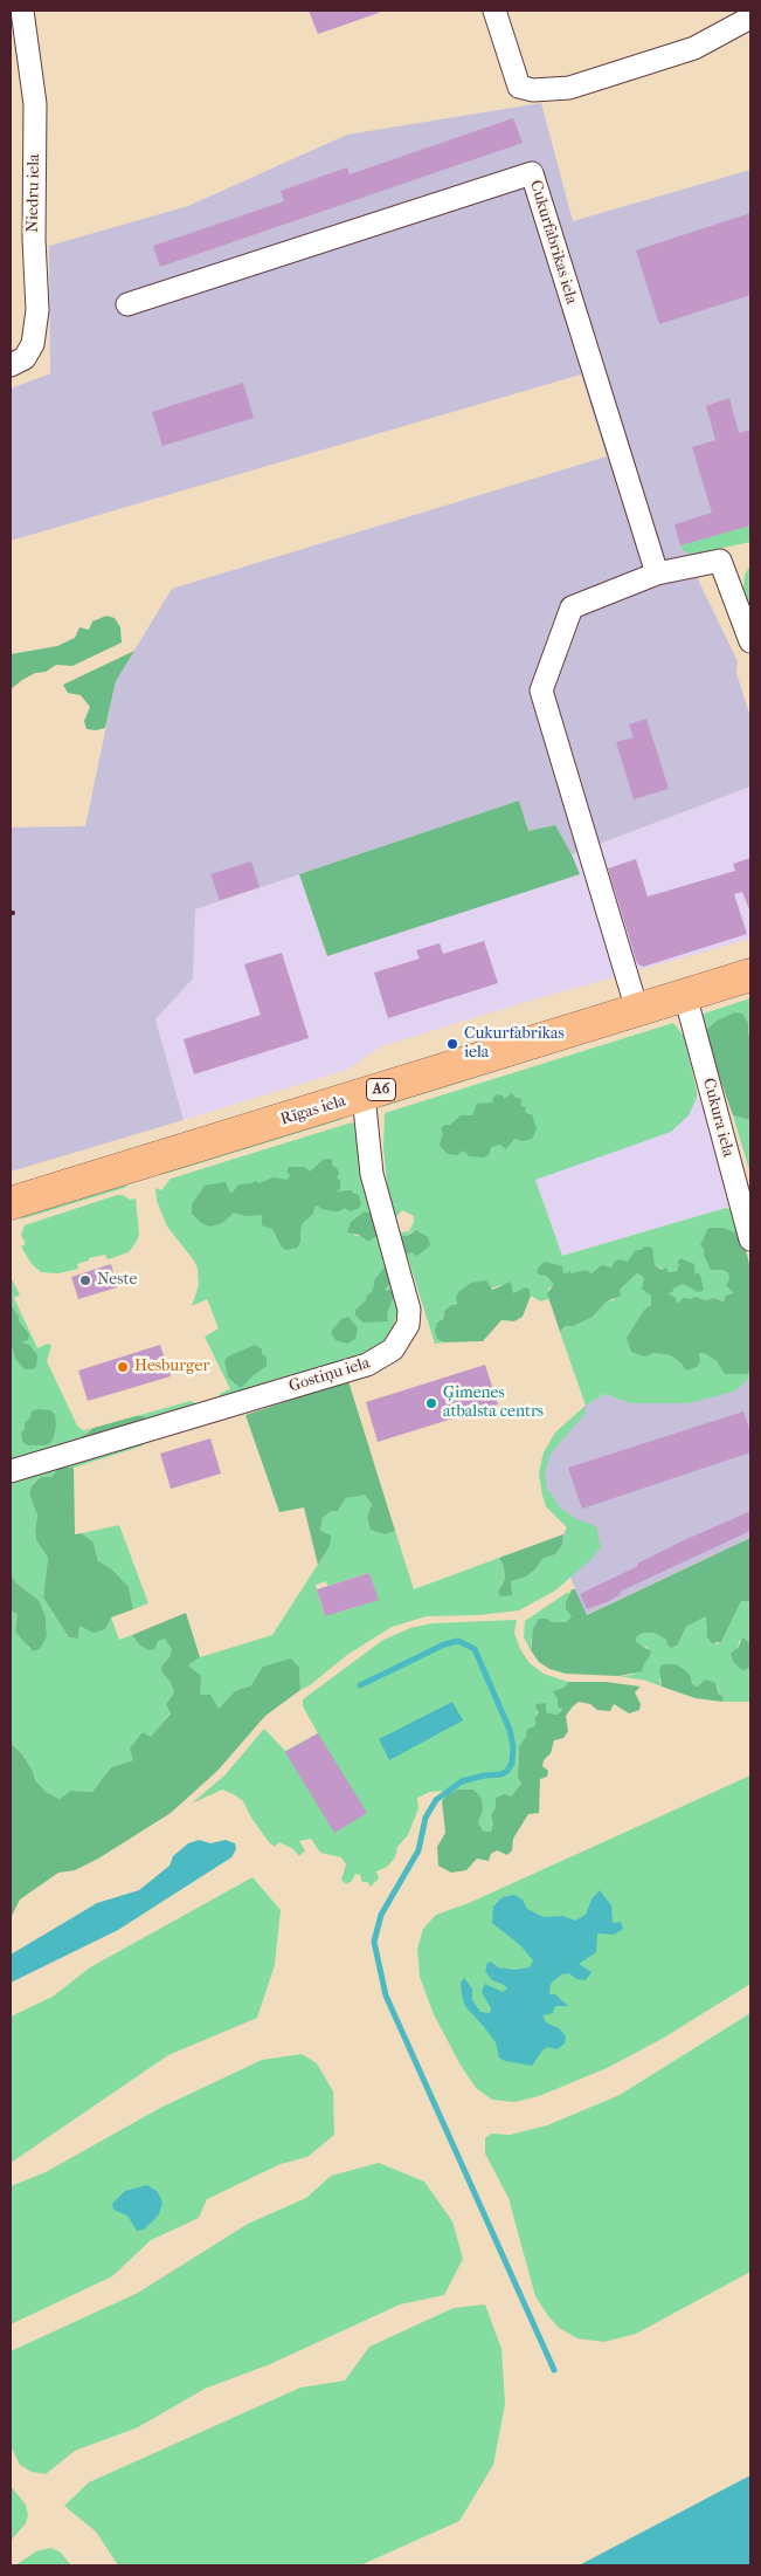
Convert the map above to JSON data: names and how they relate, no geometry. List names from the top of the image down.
{
  "streets": {
    "highway": ["A6", "Rīgas iela"],
    "street": [
      "Niedru iela",
      "Cukurfabrikas iela",
      "Cukura iela",
      "Gostiņu iela"
    ]
  },
  "crossings": [
    ["Rīgas iela", "Cukura iela"],
    ["Rīgas iela", "Gostiņu iela"]
  ],
  "places": [
    "Cukurfabrikas iela",
    "Neste",
    "Hesburger",
    "Ģimenes atbalsta centrs"
  ]
}
